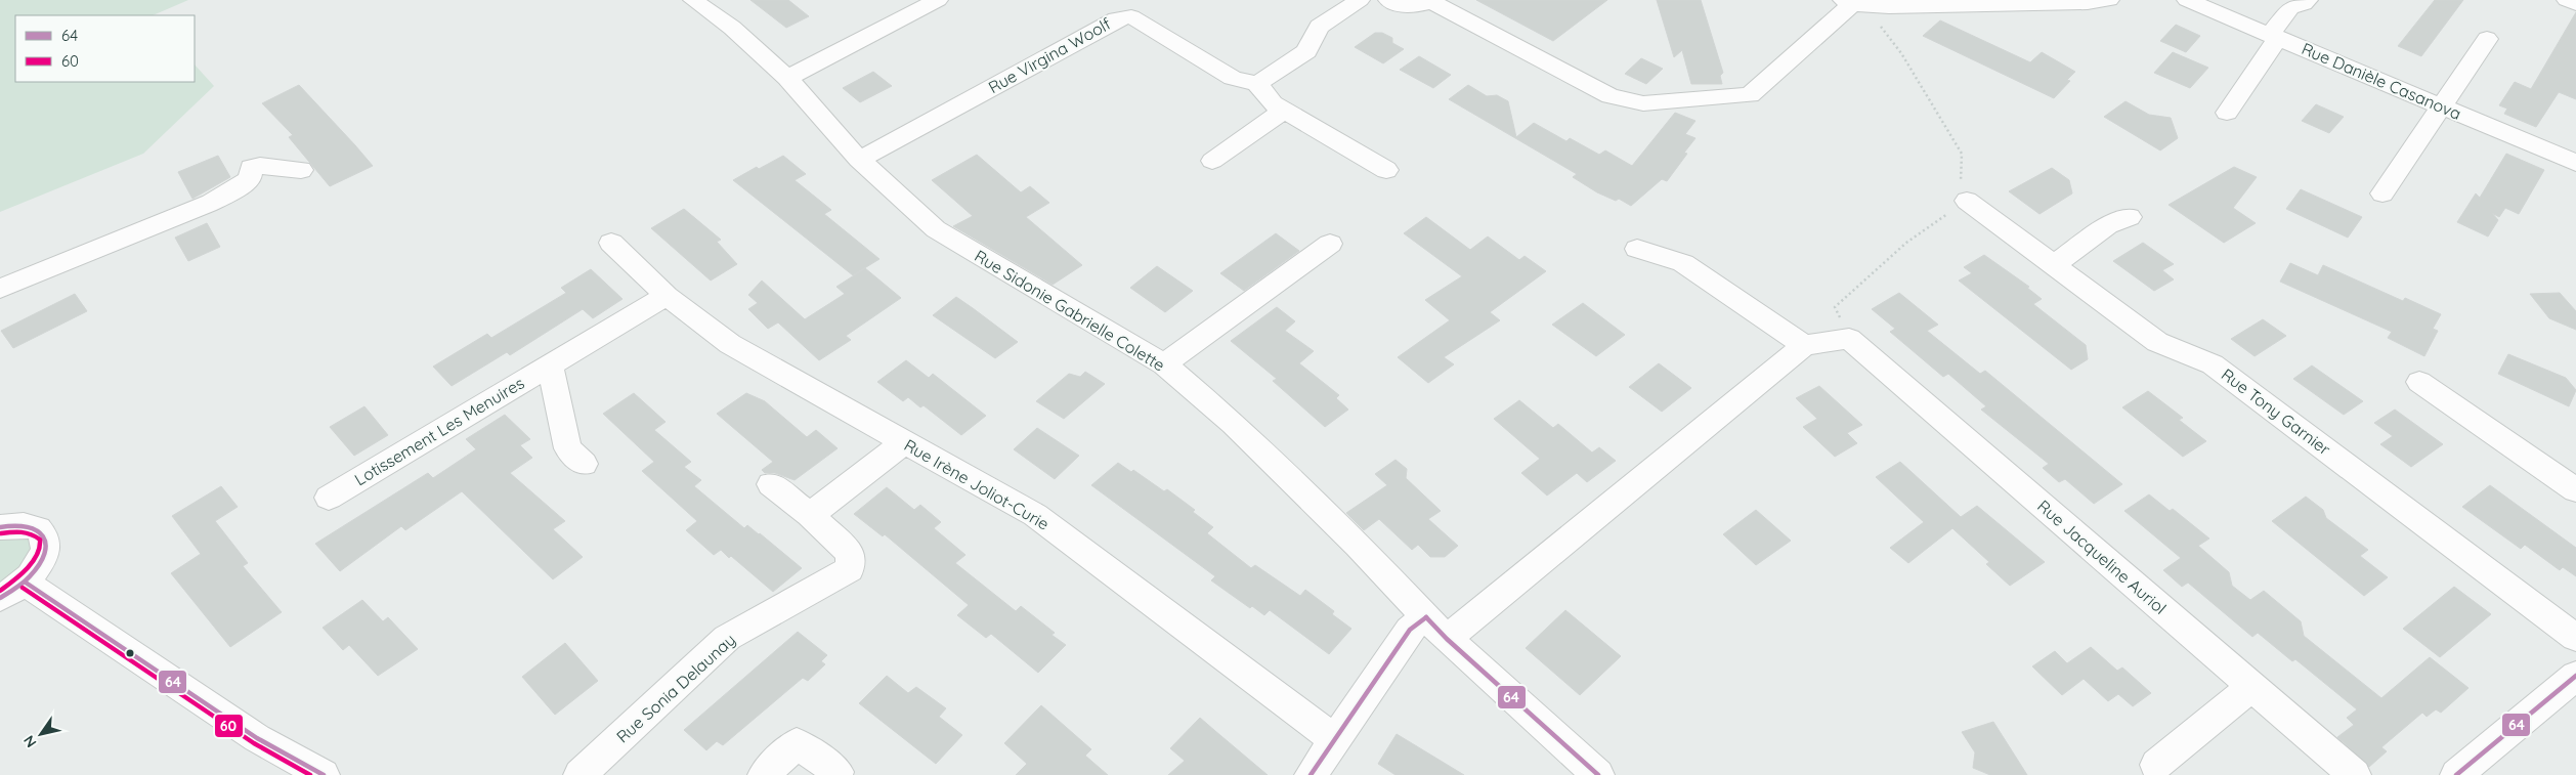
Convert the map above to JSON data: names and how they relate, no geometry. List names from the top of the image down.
{
  "streets": {
    "street": [
      "Rue Virgina Woolf",
      "Rue Danièle Casanova",
      "Rue Sidonie Gabrielle Colette",
      "Rue Tony Garnier",
      "Lotissement Les Menuires",
      "Rue Irène Joliot-Curie",
      "Rue Jacqueline Auriol",
      "Rue Sonia Delaunay"
    ]
  },
  "crossings": [
    ["Rue Virgina Woolf", "Rue Sidonie Gabrielle Colette"],
    ["Lotissement Les Menuires", "Rue Irène Joliot-Curie"]
  ],
  "lines": ["transit line 64", "transit line 60"],
  "legend": ["64", "60"],
  "north": "bottom left"
}
